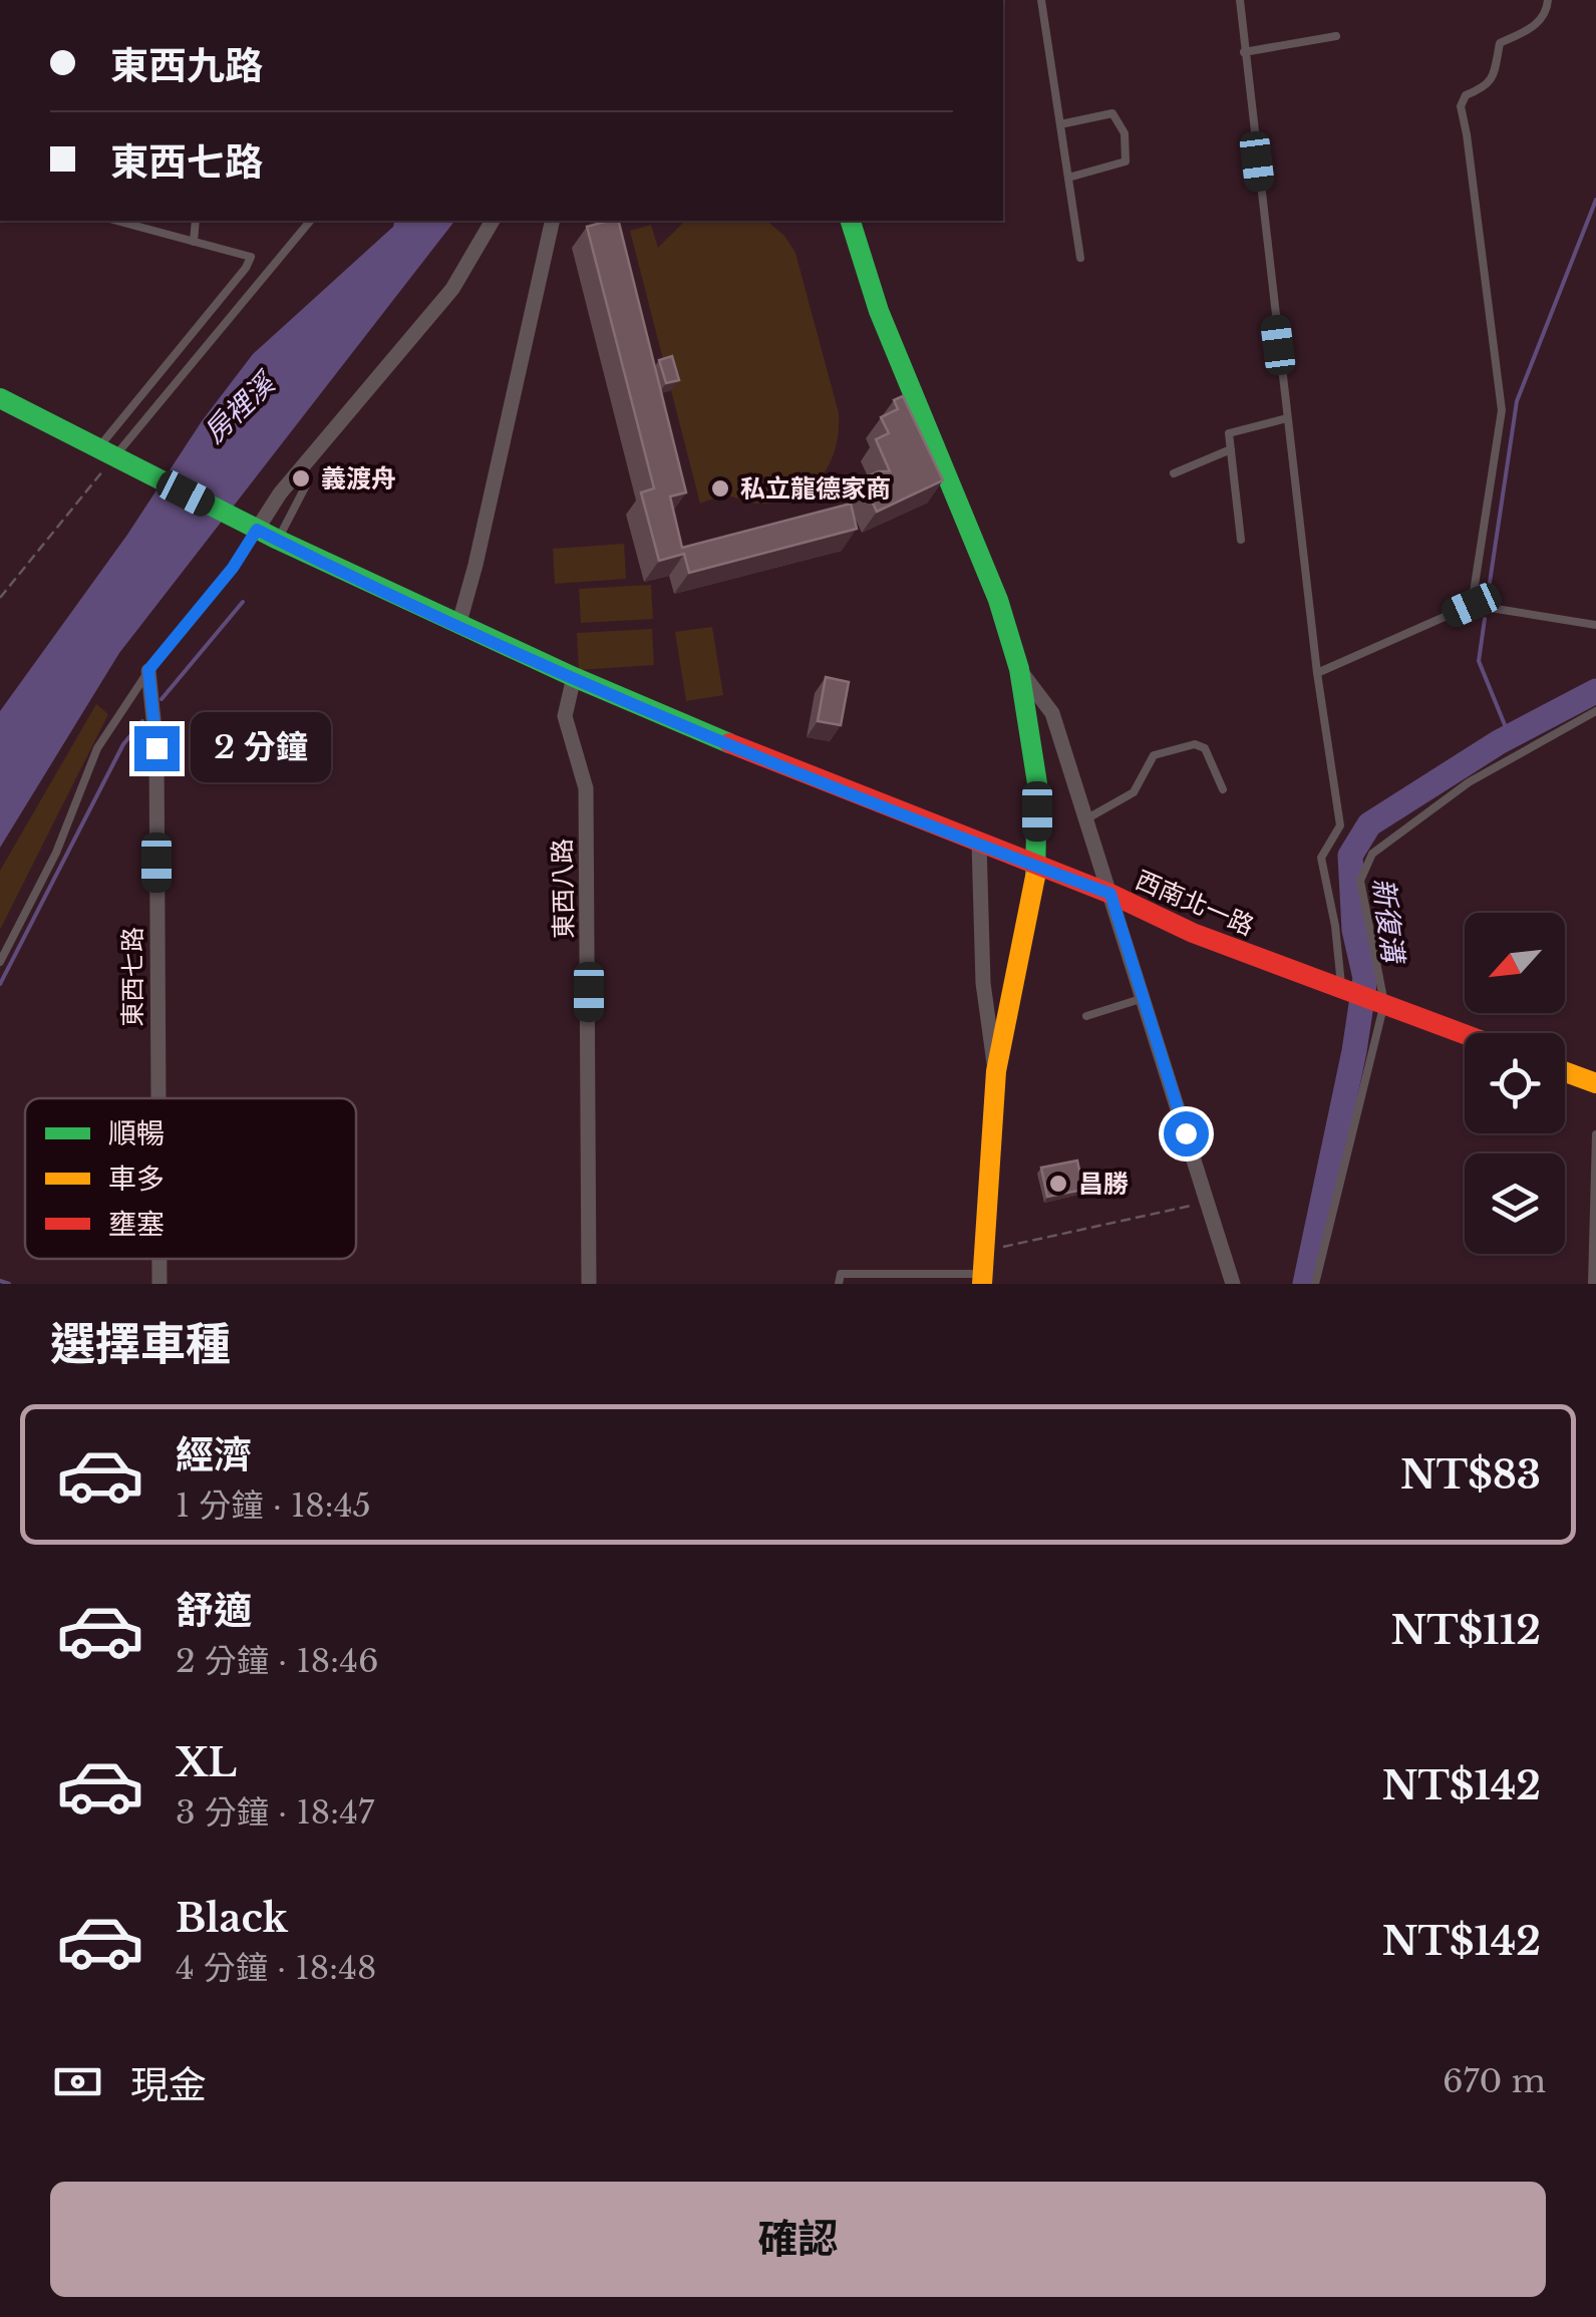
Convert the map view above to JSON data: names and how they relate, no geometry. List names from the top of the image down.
{
  "streets": {
    "street": ["東西八路", "西南北一路", "東西七路"]
  },
  "crossings": [
    ["東西八路", "西南北一路"]
  ],
  "water": ["房裡溪", "新復溝"],
  "places": ["義渡舟", "私立龍德家商", "昌勝"],
  "legend": ["順暢", "車多", "壅塞"],
  "north": "bottom left",
  "page": {
    "banner": ["東西九路", "東西七路"],
    "bubble": "2 分鐘",
    "heading": "選擇車種",
    "list": [
      {
        "name": "經濟",
        "note": "1 分鐘 · 18:45",
        "value": "NT$83"
      },
      {
        "name": "舒適",
        "note": "2 分鐘 · 18:46",
        "value": "NT$112"
      },
      {
        "name": "XL",
        "note": "3 分鐘 · 18:47",
        "value": "NT$142"
      },
      {
        "name": "Black",
        "note": "4 分鐘 · 18:48",
        "value": "NT$142"
      }
    ],
    "pay": ["現金", "670 m"],
    "buttons": "確認"
  }
}
